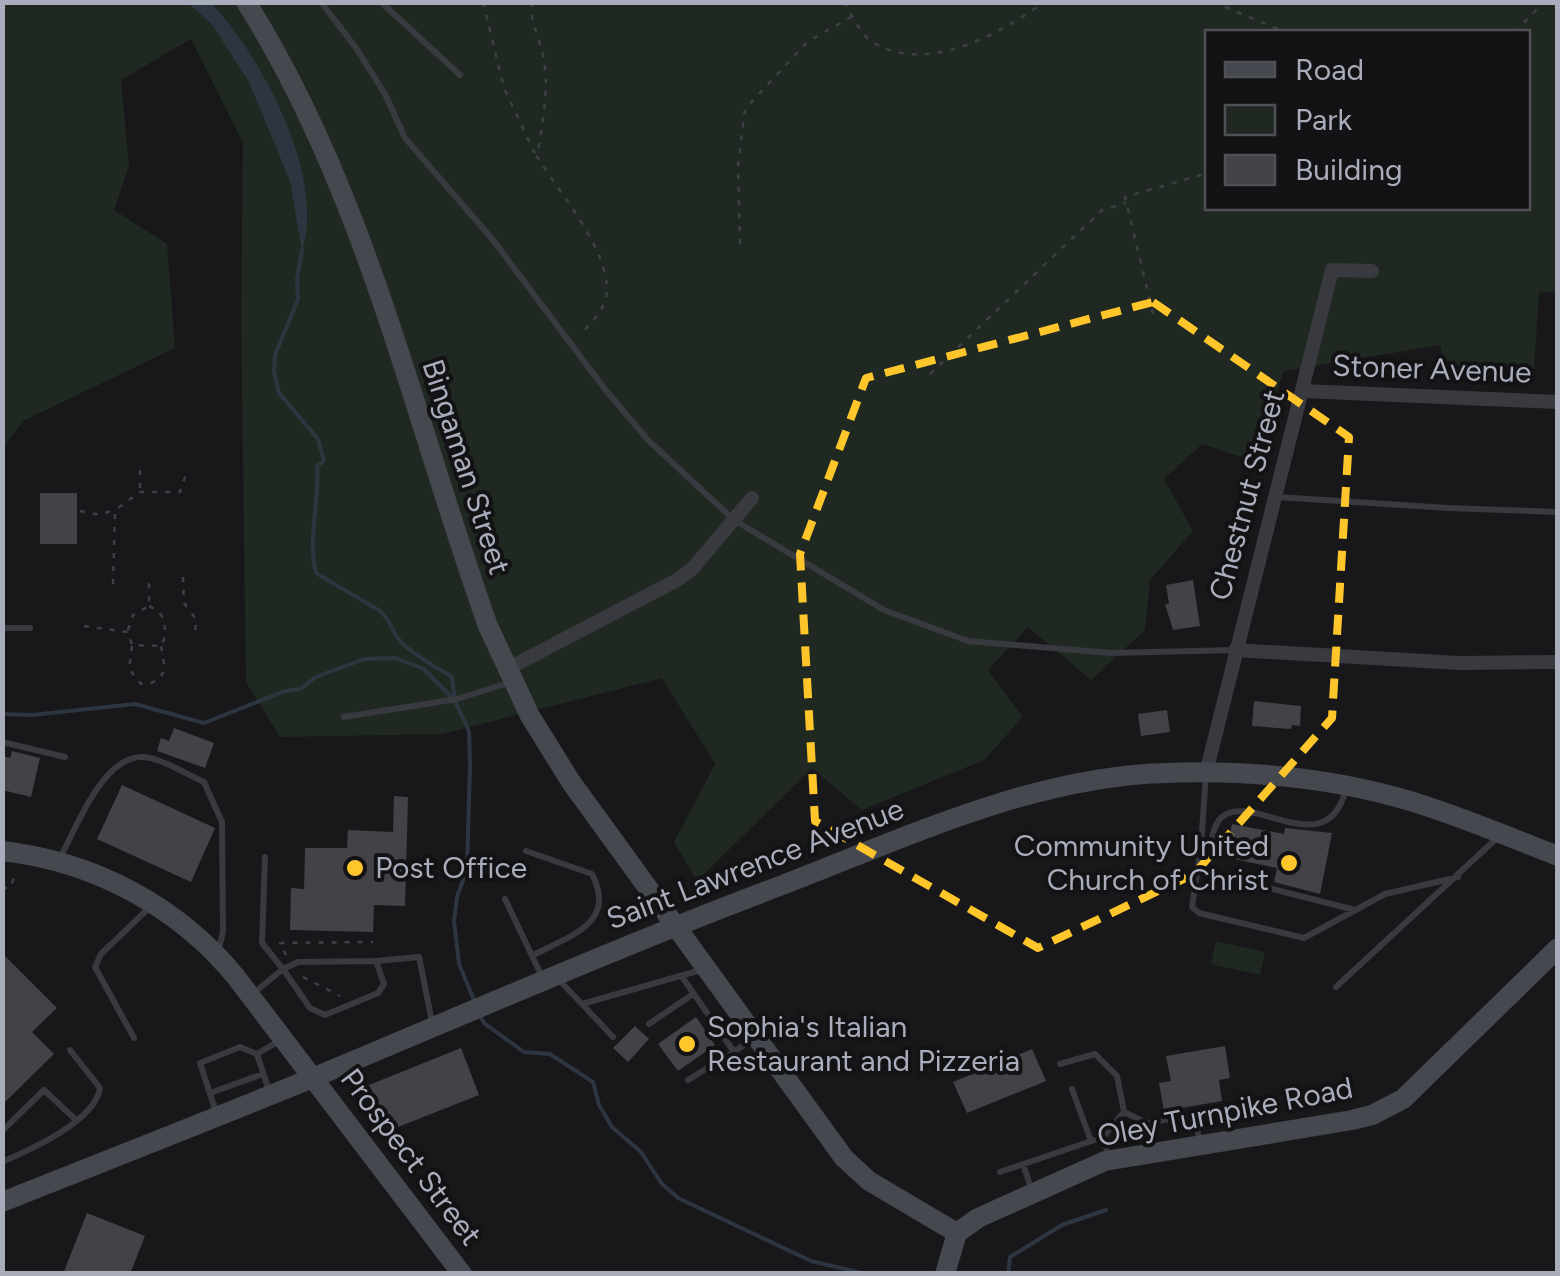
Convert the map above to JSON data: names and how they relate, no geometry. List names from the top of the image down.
{
  "streets": {
    "street": [
      "Stoner Avenue",
      "Bingaman Street",
      "Chestnut Street",
      "Saint Lawrence Avenue",
      "Oley Turnpike Road",
      "Prospect Street"
    ]
  },
  "crossings": [
    ["Stoner Avenue", "Chestnut Street"],
    ["Bingaman Street", "Saint Lawrence Avenue"],
    ["Bingaman Street", "Oley Turnpike Road"],
    ["Chestnut Street", "Saint Lawrence Avenue"],
    ["Saint Lawrence Avenue", "Prospect Street"]
  ],
  "places": ["Community United Church of Christ", "Post Office", "Sophia's Italian Restaurant and Pizzeria"],
  "legend": ["Road", "Park", "Building"]
}
